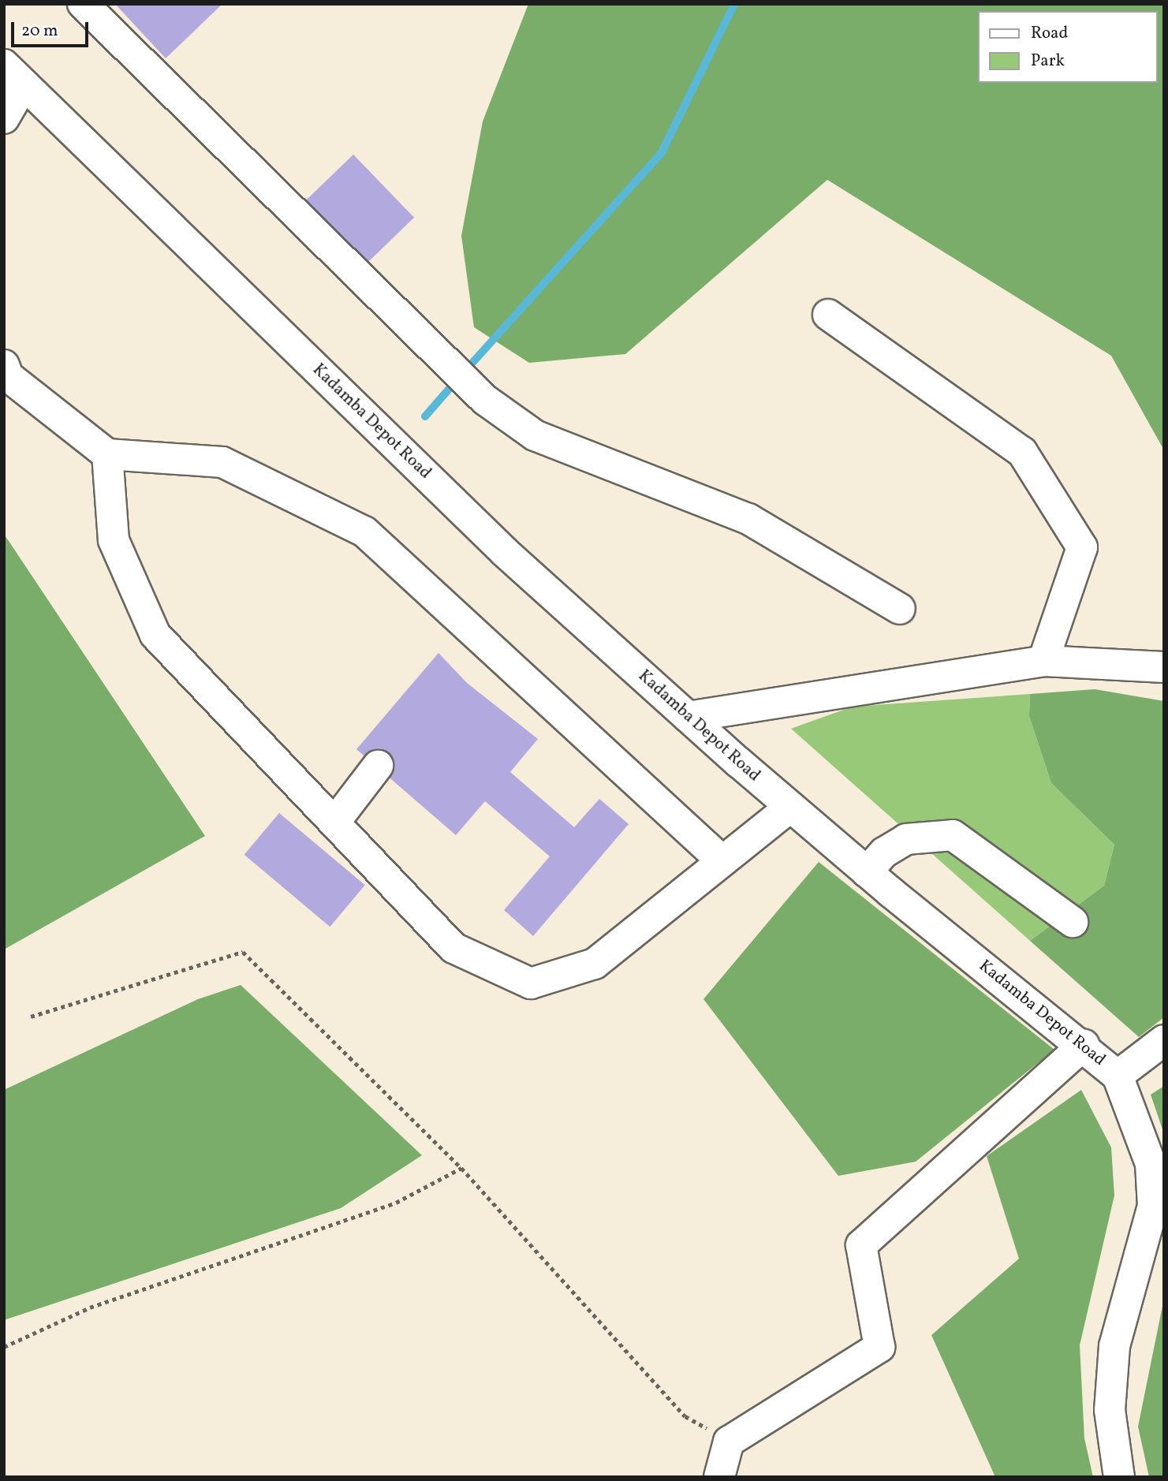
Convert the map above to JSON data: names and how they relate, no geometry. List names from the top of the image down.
{
  "streets": {
    "street": ["Kadamba Depot Road"]
  },
  "legend": ["Road", "Park"],
  "scale_bar": "20 m"
}
